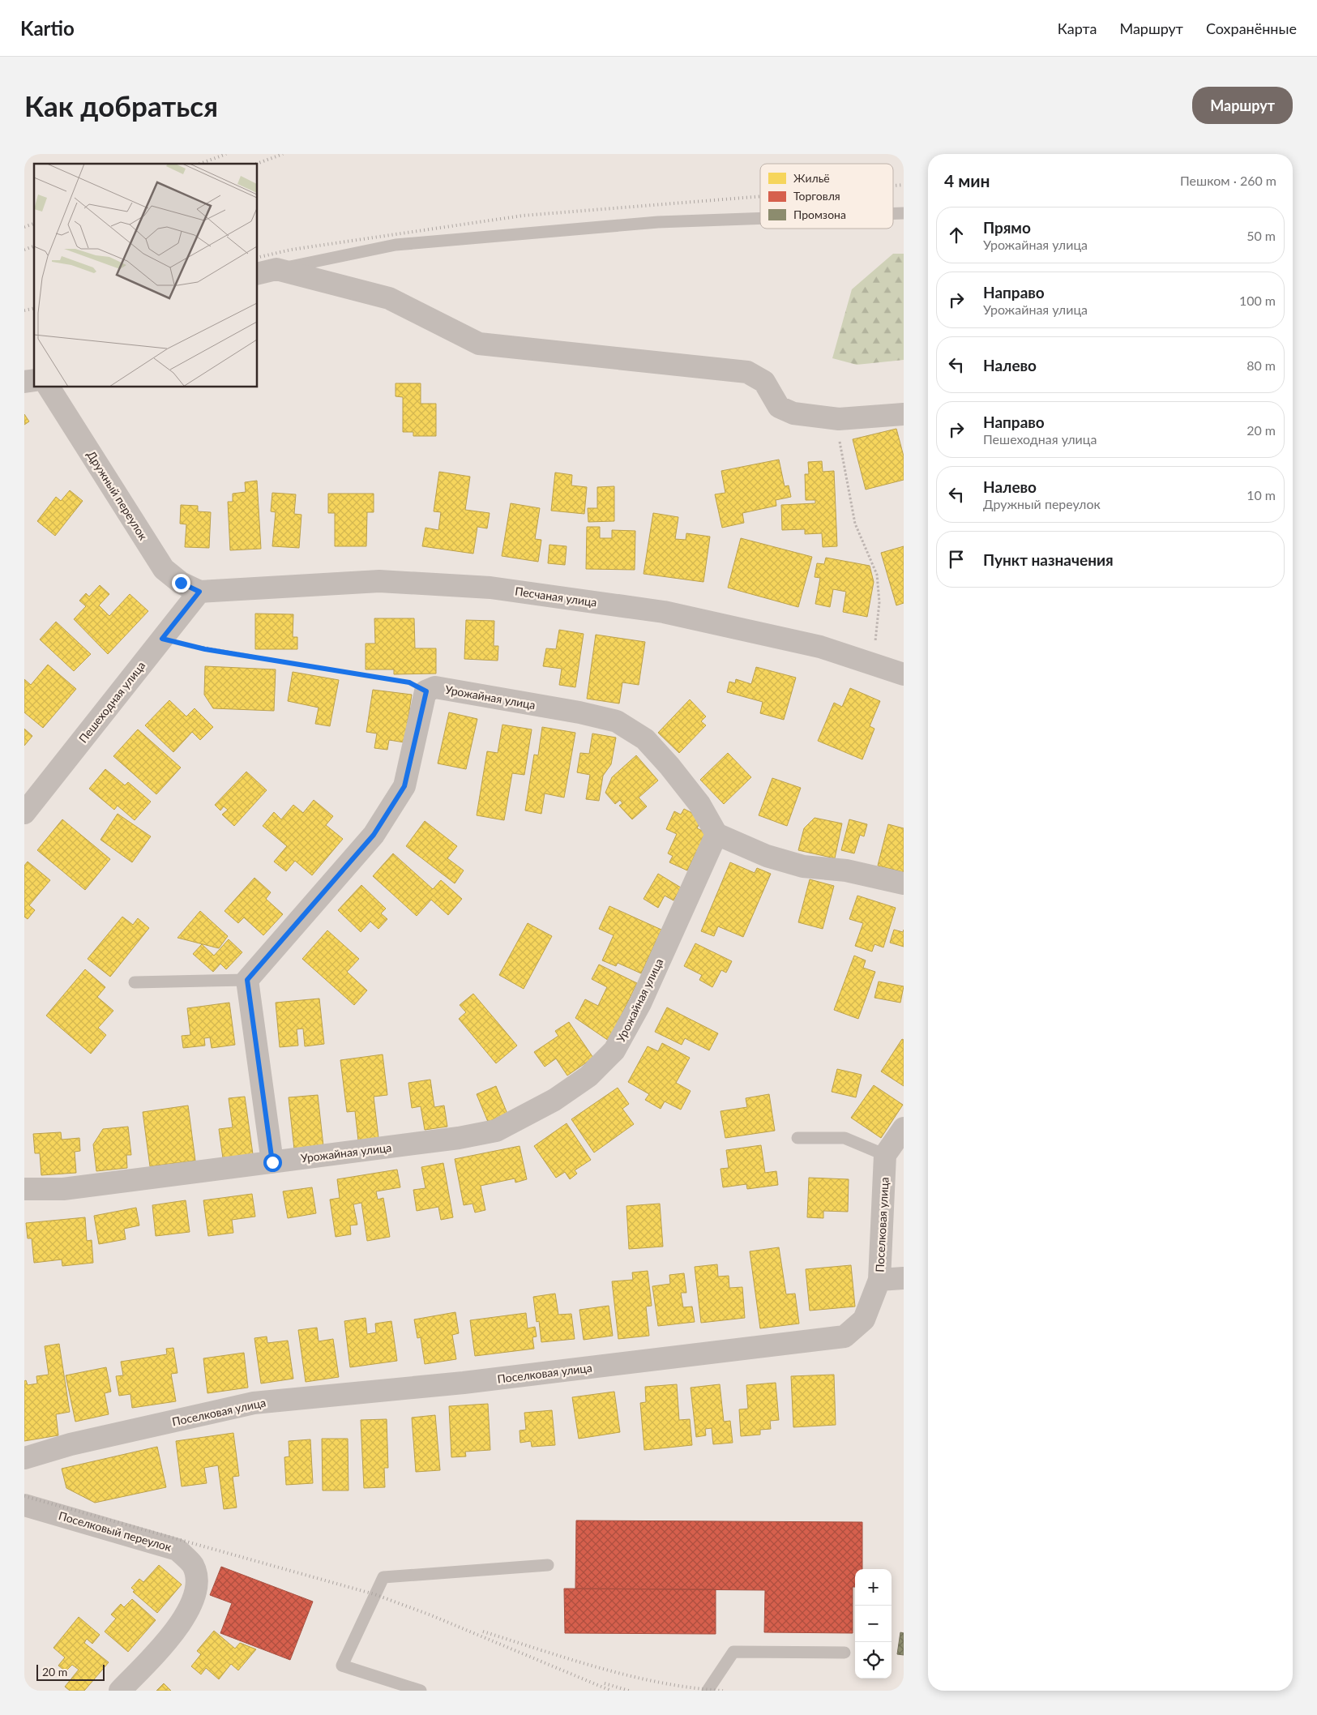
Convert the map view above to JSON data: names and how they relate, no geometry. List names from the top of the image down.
{
  "streets": {
    "street": [
      "Дружный переулок",
      "Песчаная улица",
      "Урожайная улица",
      "Пешеходная улица",
      "Поселковая улица",
      "Поселковый переулок"
    ]
  },
  "crossings": [
    ["Дружный переулок", "Песчаная улица"],
    ["Дружный переулок", "Пешеходная улица"],
    ["Песчаная улица", "Пешеходная улица"]
  ],
  "legend": ["Жильё", "Торговля", "Промзона"],
  "scale_bar": "20 m",
  "page": {
    "header": "Kartio",
    "nav": ["Карта", "Маршрут", "Сохранённые"],
    "buttons": "Маршрут",
    "title": "Как добраться",
    "heading": ["4 мин", "Пешком · 260 m"],
    "list": [
      ["Прямо", "Урожайная улица", "50 m"],
      ["Направо", "Урожайная улица", "100 m"],
      ["Налево", "80 m"],
      ["Направо", "Пешеходная улица", "20 m"],
      ["Налево", "Дружный переулок", "10 m"],
      "Пункт назначения"
    ],
    "map_buttons": ["+", "−"],
    "scale": "20 m"
  }
}
